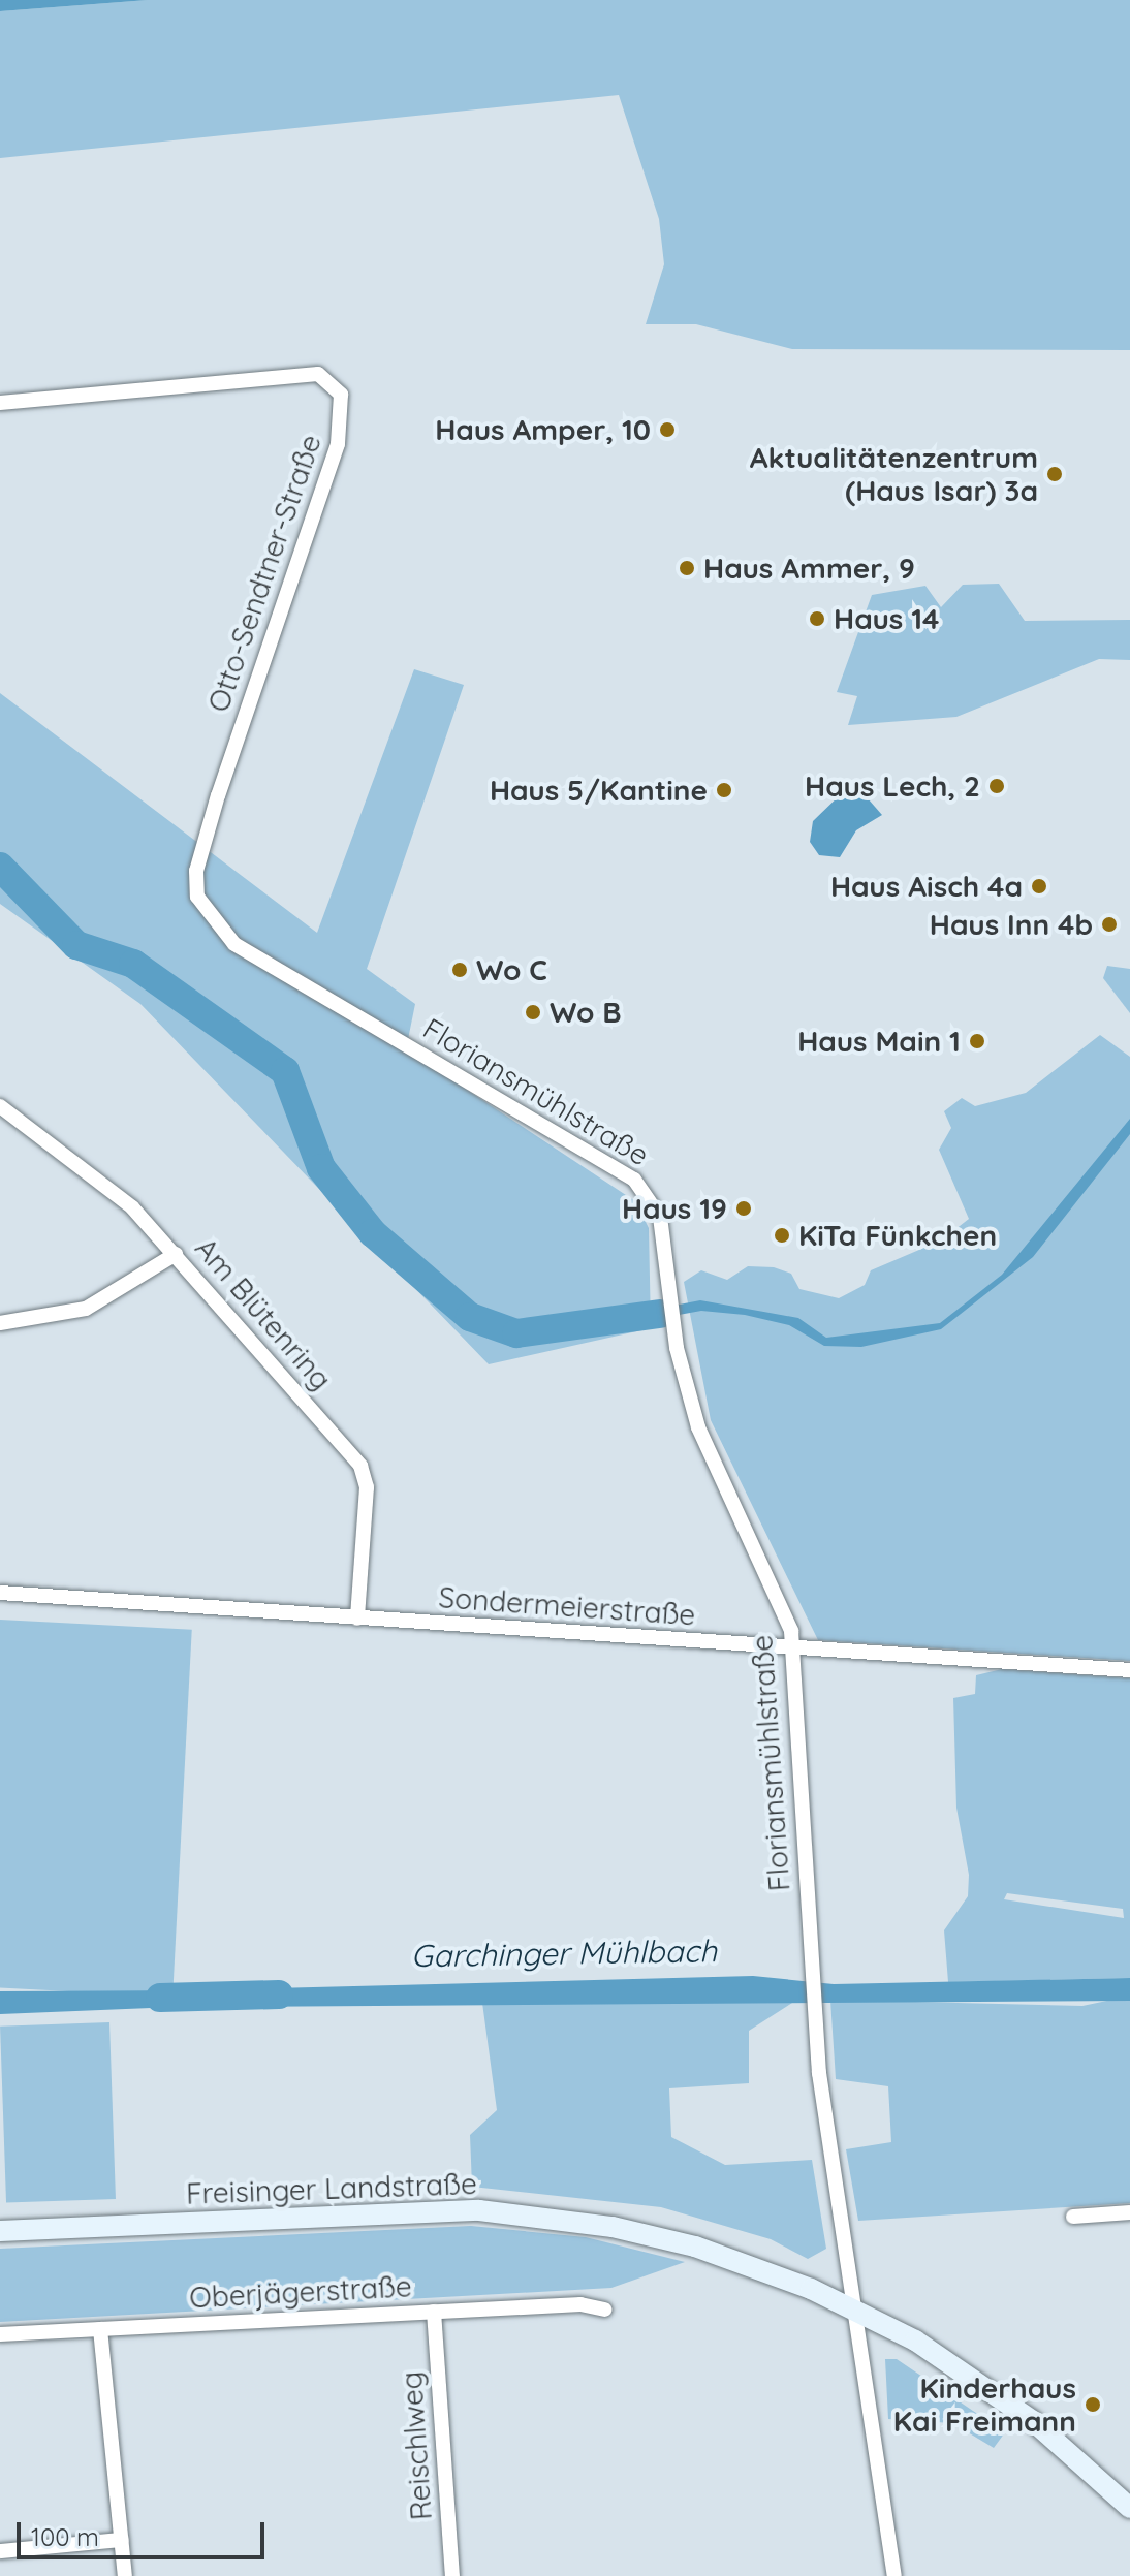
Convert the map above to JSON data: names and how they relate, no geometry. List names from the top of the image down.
{
  "streets": {
    "main road": ["Freisinger Landstraße"],
    "street": [
      "Otto-Sendtner-Straße",
      "Floriansmühlstraße",
      "Am Blütenring",
      "Sondermeierstraße",
      "Oberjägerstraße",
      "Reischlweg"
    ]
  },
  "crossings": [
    ["Otto-Sendtner-Straße", "Floriansmühlstraße"],
    ["Floriansmühlstraße", "Sondermeierstraße"],
    ["Floriansmühlstraße", "Freisinger Landstraße"],
    ["Am Blütenring", "Sondermeierstraße"],
    ["Oberjägerstraße", "Reischlweg"]
  ],
  "water": ["Garchinger Mühlbach"],
  "places": [
    "Haus Amper, 10",
    "Aktualitätenzentrum (Haus Isar) 3a",
    "Haus Ammer, 9",
    "Haus 14",
    "Haus Lech, 2",
    "Haus 5/Kantine",
    "Haus Aisch 4a",
    "Haus Inn 4b",
    "Wo C",
    "Wo B",
    "Haus Main 1",
    "Haus 19",
    "KiTa Fünkchen",
    "Kinderhaus Kai Freimann"
  ],
  "scale_bar": "100 m"
}
